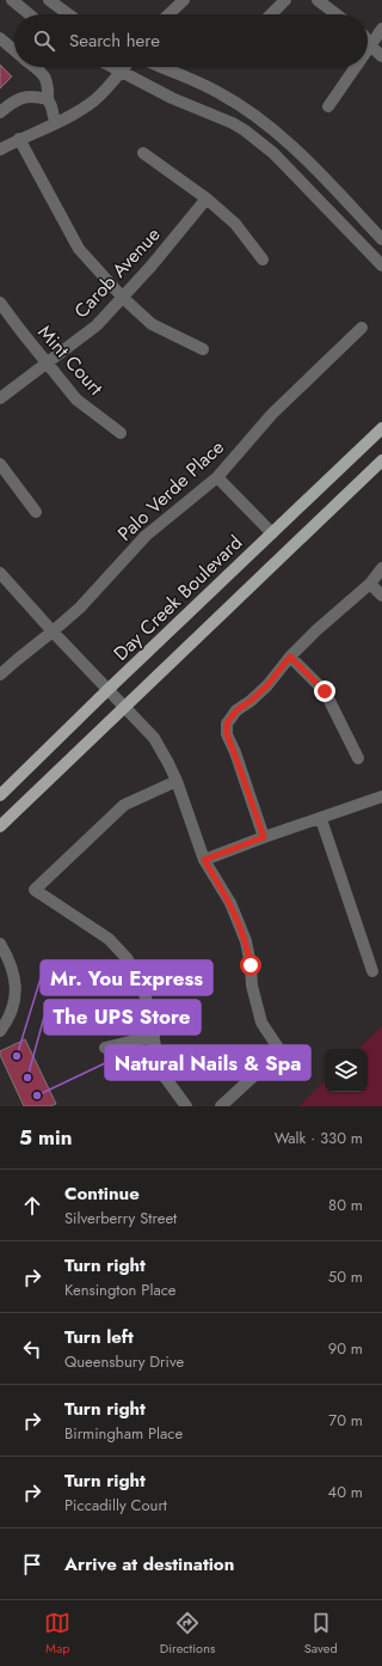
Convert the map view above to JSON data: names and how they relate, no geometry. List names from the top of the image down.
{
  "streets": {
    "main road": ["Day Creek Boulevard"],
    "street": ["Carob Avenue", "Mint Court", "Palo Verde Place"]
  },
  "crossings": [
    ["Carob Avenue", "Mint Court"]
  ],
  "places": ["Mr. You Express", "The UPS Store", "Natural Nails & Spa"],
  "page": {
    "search": "Search here",
    "heading": ["5 min", "Walk · 330 m"],
    "list": [
      ["Continue", "Silverberry Street", "80 m"],
      ["Turn right", "Kensington Place", "50 m"],
      ["Turn left", "Queensbury Drive", "90 m"],
      ["Turn right", "Birmingham Place", "70 m"],
      ["Turn right", "Piccadilly Court", "40 m"],
      "Arrive at destination"
    ],
    "nav": ["Map", "Directions", "Saved"]
  }
}
